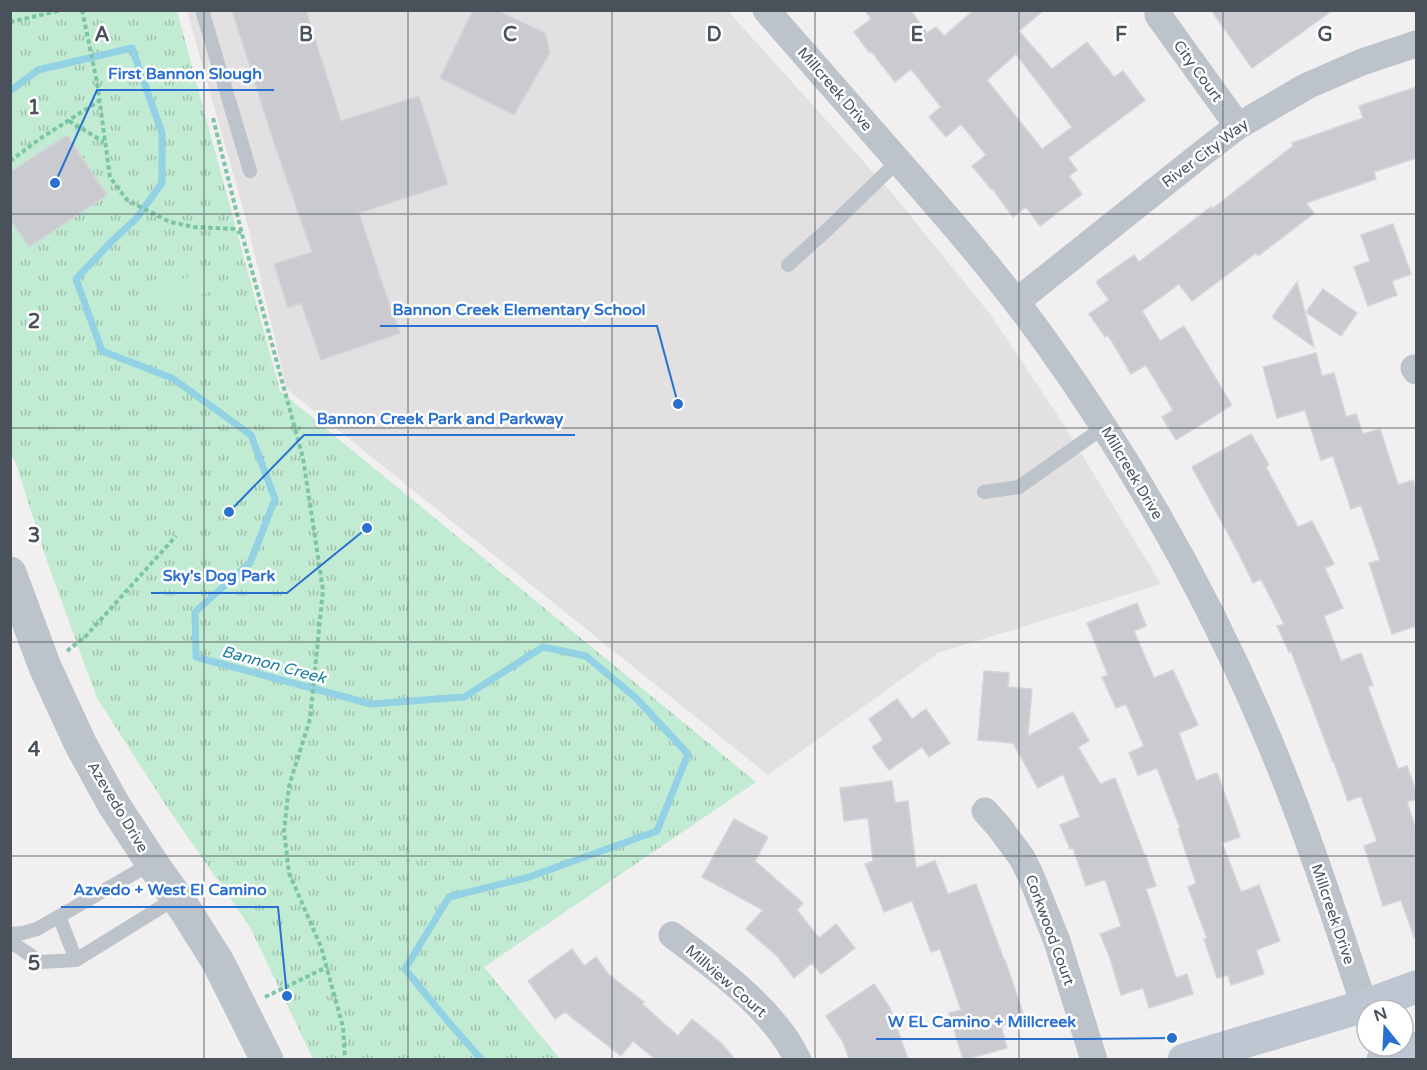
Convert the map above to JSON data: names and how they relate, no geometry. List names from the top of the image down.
{
  "streets": {
    "street": [
      "City Court",
      "Millcreek Drive",
      "River City Way",
      "Azevedo Drive",
      "Corkwood Court",
      "Millview Court"
    ]
  },
  "crossings": [
    ["City Court", "River City Way"],
    ["Millcreek Drive", "River City Way"]
  ],
  "water": ["Bannon Creek"],
  "places": [
    "First Bannon Slough",
    "Bannon Creek Elementary School",
    "Bannon Creek Park and Parkway",
    "Sky's Dog Park",
    "Azvedo + West El Camino",
    "W EL Camino + Millcreek"
  ],
  "north": "top",
  "grid": {
    "columns": [
      "A",
      "B",
      "C",
      "D",
      "E",
      "F",
      "G"
    ],
    "rows": [
      "1",
      "2",
      "3",
      "4",
      "5"
    ]
  }
}
